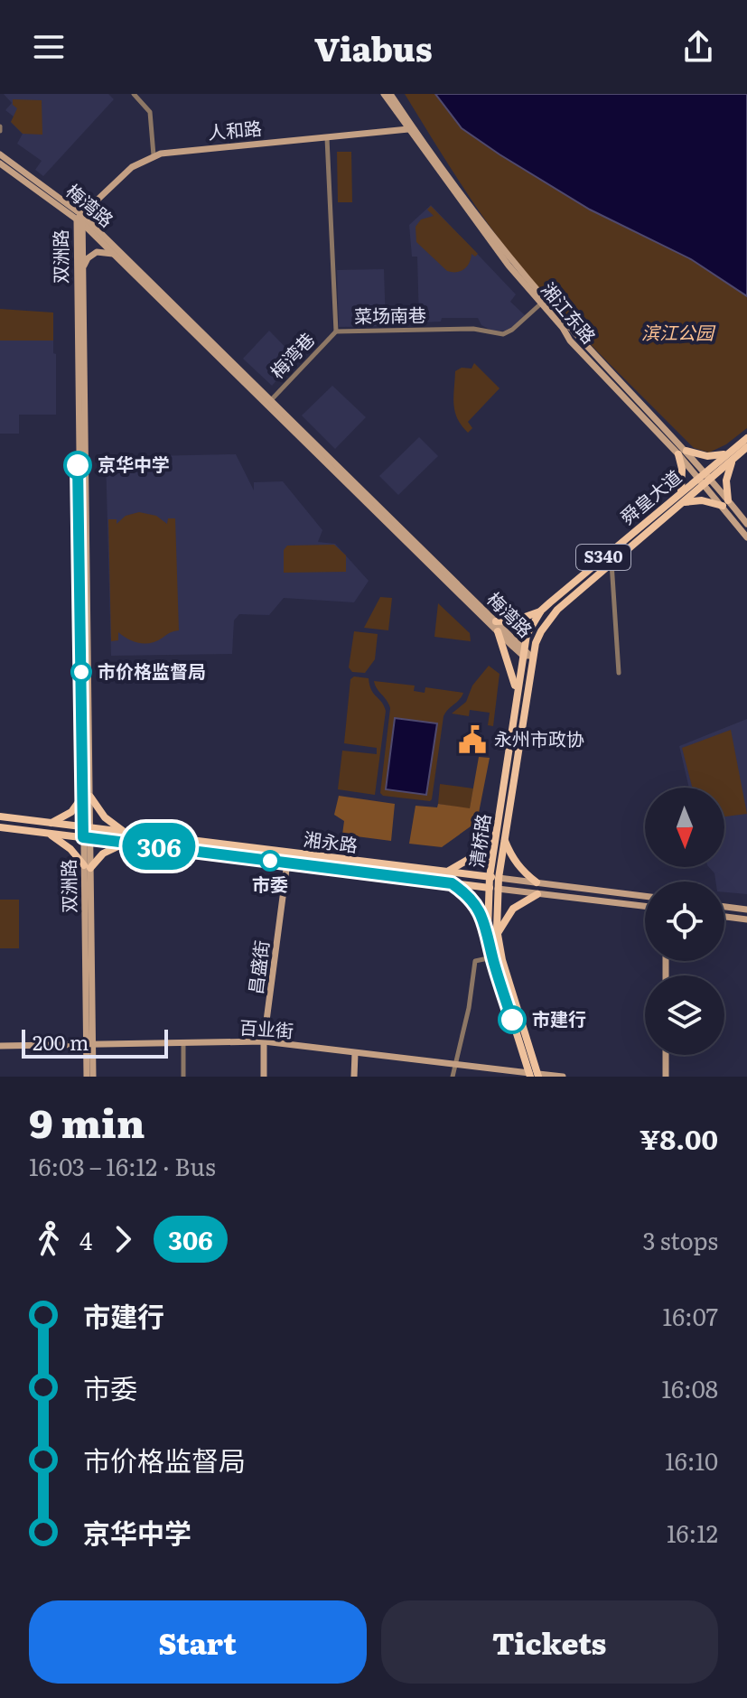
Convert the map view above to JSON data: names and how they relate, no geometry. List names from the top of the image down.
{
  "streets": {
    "main road": [
      "人和路",
      "梅湾路",
      "双洲路",
      "湘江东路",
      "舜皇大道",
      "S340",
      "清桥路",
      "湘永路",
      "昌盛街",
      "百业街"
    ],
    "street": ["菜场南巷", "梅湾巷"]
  },
  "crossings": [
    ["人和路", "梅湾路"],
    ["人和路", "双洲路"],
    ["人和路", "湘江东路"],
    ["人和路", "菜场南巷"],
    ["梅湾路", "双洲路"],
    ["梅湾路", "梅湾巷"],
    ["梅湾路", "舜皇大道"],
    ["梅湾路", "清桥路"],
    ["双洲路", "湘永路"],
    ["双洲路", "百业街"],
    ["湘江东路", "菜场南巷"],
    ["湘江东路", "舜皇大道"],
    ["菜场南巷", "梅湾巷"],
    ["舜皇大道", "清桥路"],
    ["清桥路", "湘永路"],
    ["清桥路", "百业街"],
    ["湘永路", "昌盛街"],
    ["昌盛街", "百业街"]
  ],
  "parks": ["滨江公园"],
  "places": {
    "other": [
      "京华中学",
      "市价格监督局",
      "市委",
      "市建行"
    ],
    "public building": ["永州市政协"]
  },
  "lines": ["bus line 306"],
  "scale_bar": "200 m",
  "north": "bottom",
  "page": {
    "header": "Viabus",
    "on_map": "306",
    "scale": "200 m",
    "heading": ["9 min", "16:03 – 16:12 · Bus", "¥8.00"],
    "legs": ["4", "306", "3 stops"],
    "list": [
      {
        "name": "市建行",
        "value": "16:07"
      },
      {
        "name": "市委",
        "value": "16:08"
      },
      {
        "name": "市价格监督局",
        "value": "16:10"
      },
      {
        "name": "京华中学",
        "value": "16:12"
      }
    ],
    "buttons": ["Start", "Tickets"]
  }
}
